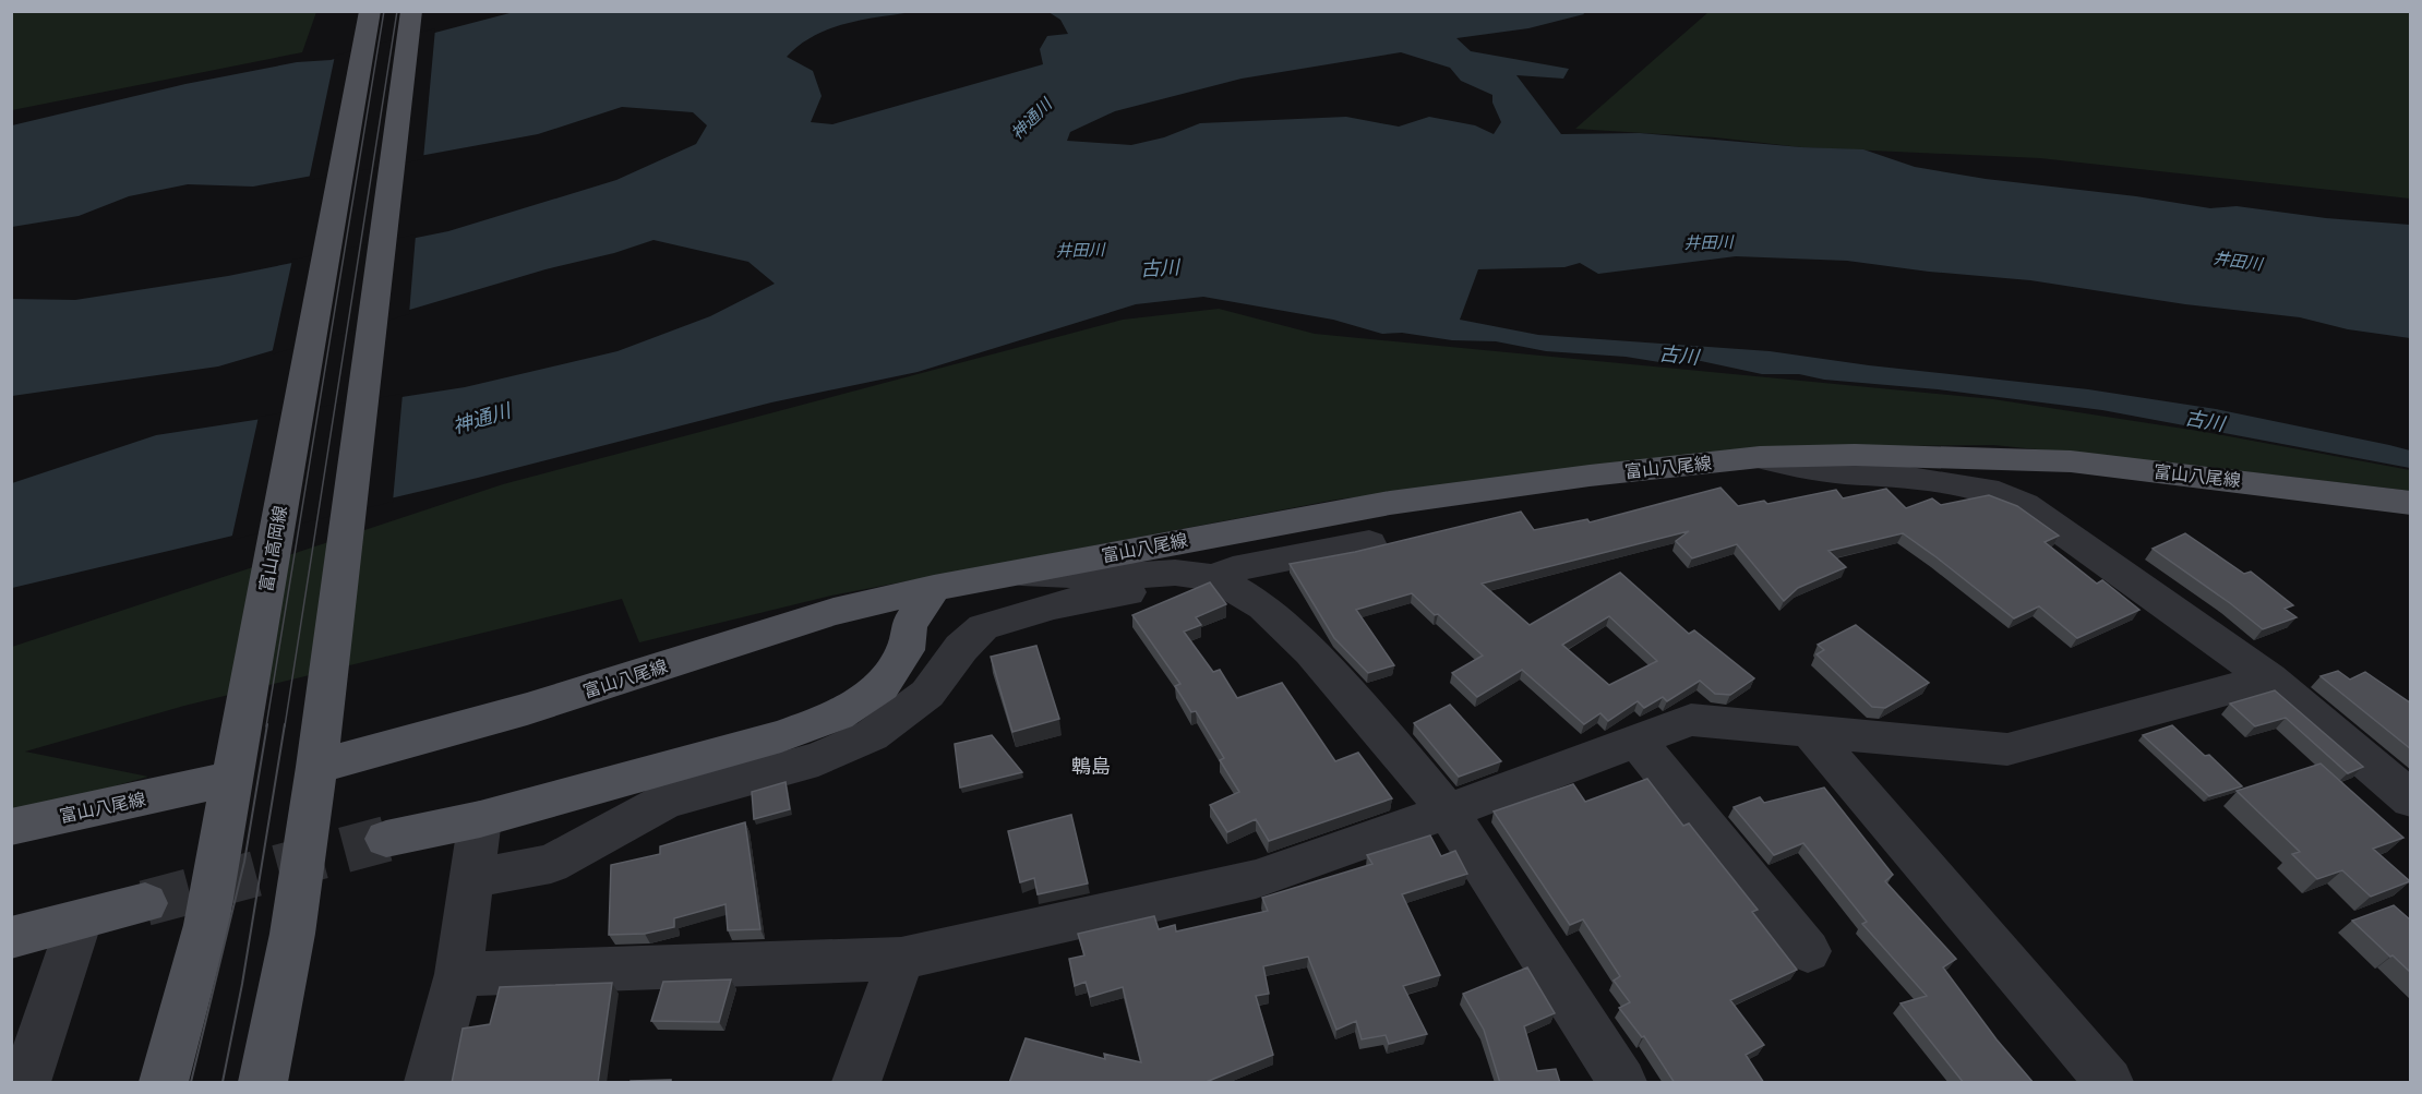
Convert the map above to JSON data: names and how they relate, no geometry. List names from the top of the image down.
{
  "streets": {
    "main road": ["富山八尾線", "富山高岡線"]
  },
  "crossings": [
    ["富山八尾線", "富山高岡線"]
  ],
  "districts": ["鵯島"],
  "water": ["神通川", "井田川", "古川"]
}
